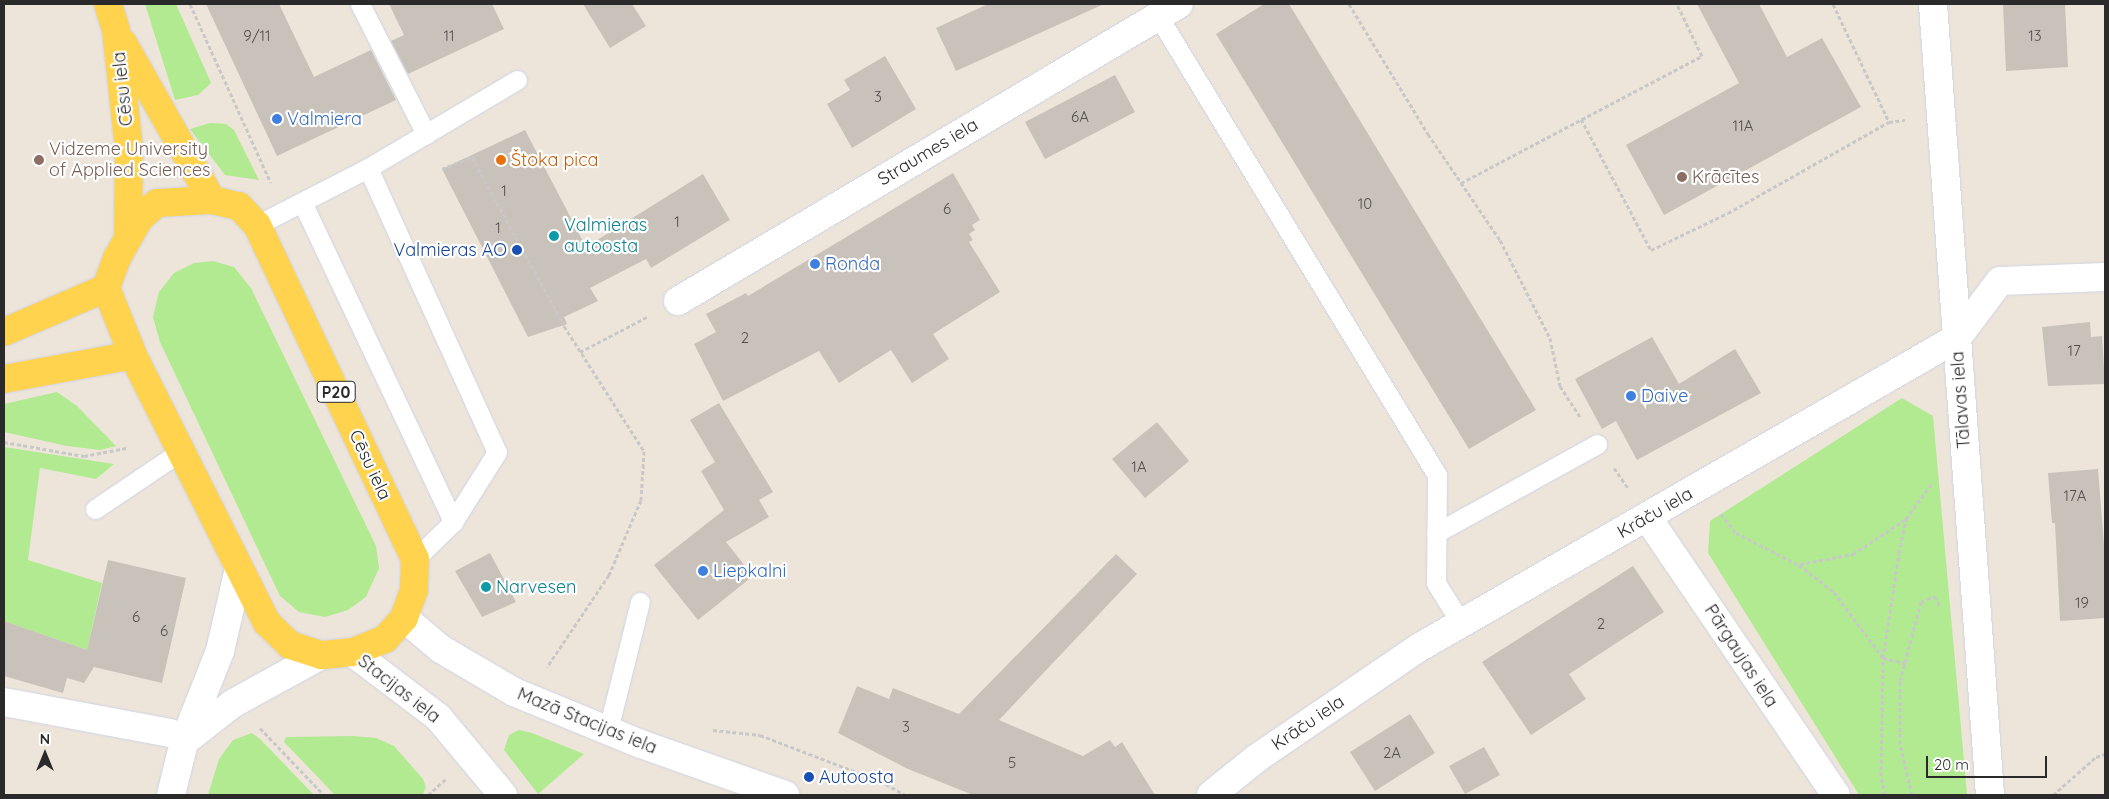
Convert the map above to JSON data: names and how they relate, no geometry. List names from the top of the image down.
{
  "streets": {
    "main road": ["Cēsu iela", "P20"],
    "street": [
      "Straumes iela",
      "Tālavas iela",
      "Krāču iela",
      "Pārgaujas iela",
      "Stacijas iela",
      "Mazā Stacijas iela"
    ]
  },
  "crossings": [
    ["Cēsu iela", "Stacijas iela"],
    ["Cēsu iela", "Mazā Stacijas iela"],
    ["Tālavas iela", "Krāču iela"],
    ["Krāču iela", "Pārgaujas iela"]
  ],
  "places": [
    "Valmiera",
    "Vidzeme University of Applied Sciences",
    "Štoka pica",
    "Krācītes",
    "Valmieras autoosta",
    "Valmieras AO",
    "Ronda",
    "Daive",
    "Liepkalni",
    "Narvesen",
    "Autoosta"
  ],
  "house_numbers": [
    "9/11",
    "11",
    "13",
    "3",
    "6A",
    "11A",
    "1",
    "10",
    "6",
    "1",
    "1",
    "2",
    "17",
    "1A",
    "17A",
    "19",
    "6",
    "2",
    "6",
    "3",
    "2A",
    "5"
  ],
  "scale_bar": "20 m",
  "north": "top"
}
